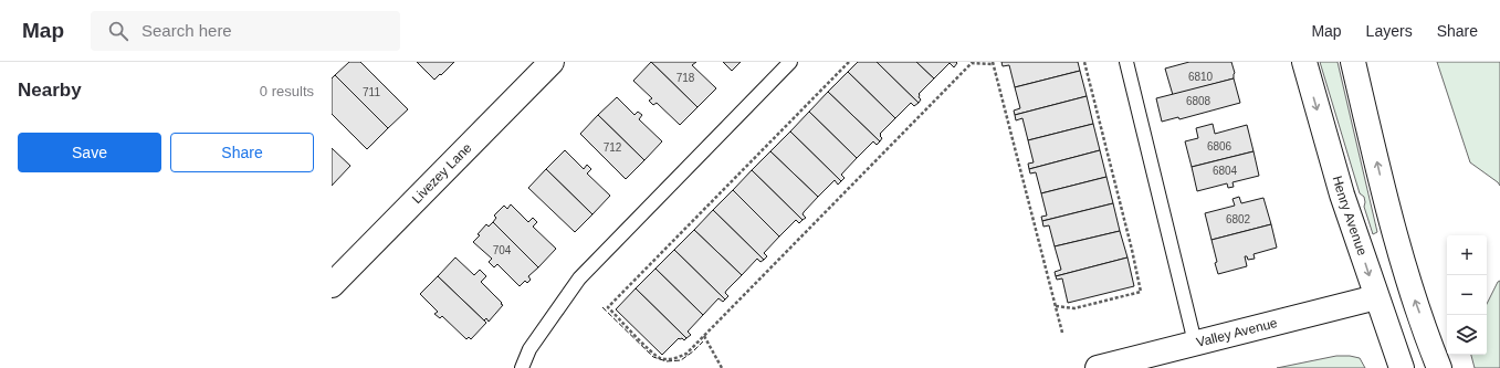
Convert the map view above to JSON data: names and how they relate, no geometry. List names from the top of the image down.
{
  "streets": {
    "main road": ["Livezey Lane", "Henry Avenue", "Valley Avenue"]
  },
  "crossings": [
    ["Henry Avenue", "Valley Avenue"]
  ],
  "house_numbers": [
    "6810",
    "718",
    "711",
    "6808",
    "6806",
    "712",
    "6804",
    "6802",
    "704"
  ],
  "page": {
    "header": "Map",
    "search": "Search here",
    "nav": ["Map", "Layers", "Share"],
    "heading": ["Nearby", "0 results"],
    "buttons": ["Save", "Share"],
    "map_buttons": ["+", "−"]
  }
}
